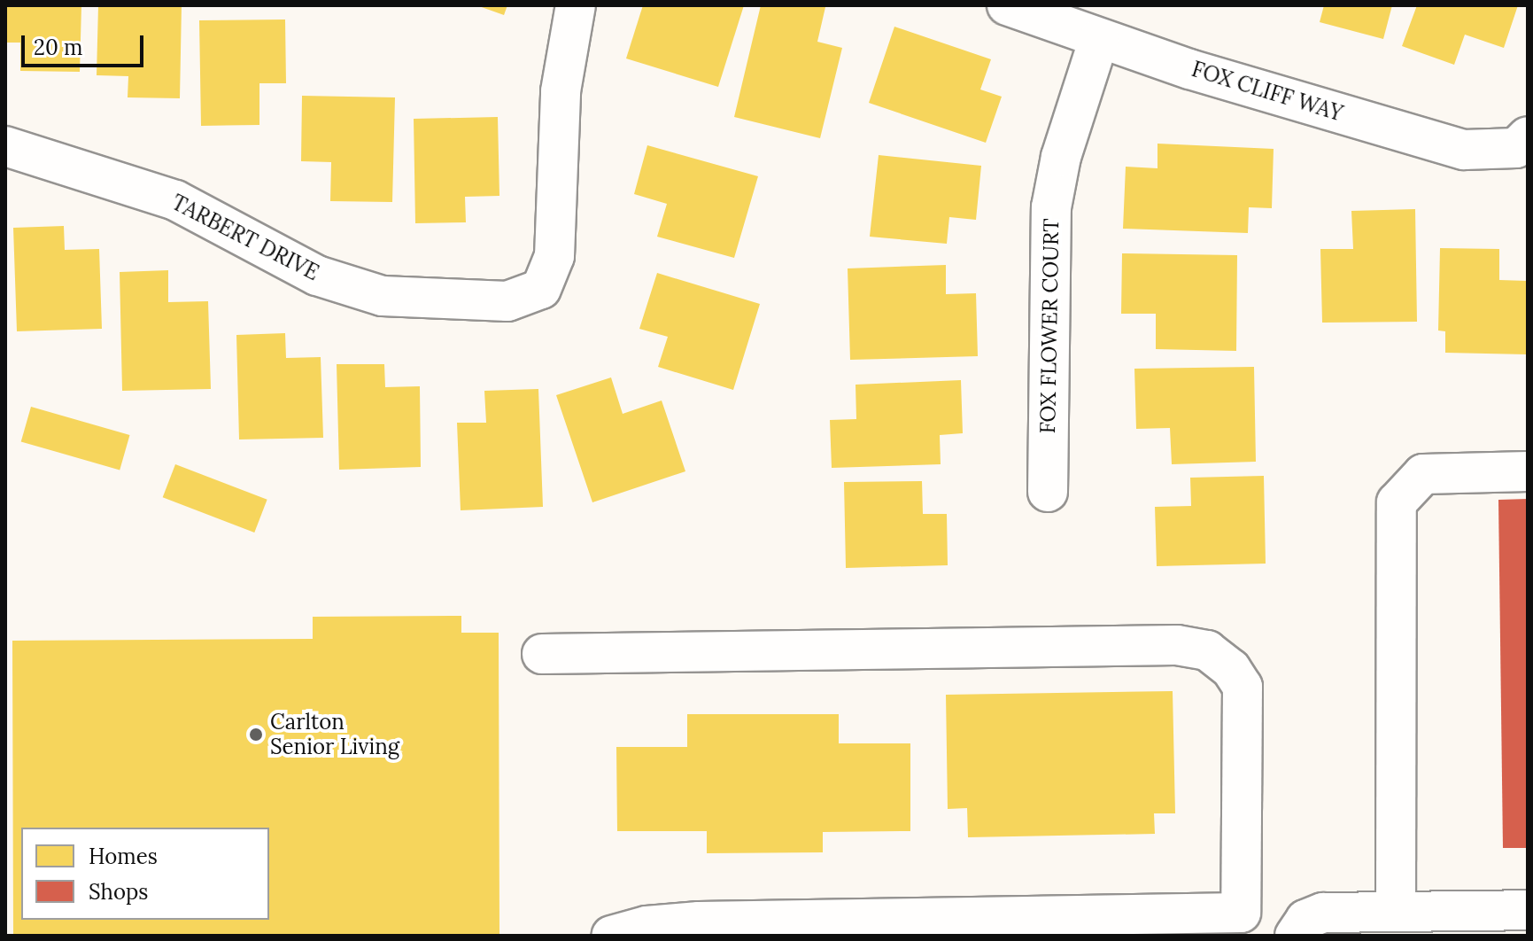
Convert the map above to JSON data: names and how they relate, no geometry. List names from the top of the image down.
{
  "streets": {
    "street": ["FOX CLIFF WAY", "TARBERT DRIVE", "FOX FLOWER COURT"]
  },
  "crossings": [
    ["FOX CLIFF WAY", "FOX FLOWER COURT"]
  ],
  "places": ["Carlton Senior Living"],
  "legend": ["Homes", "Shops"],
  "scale_bar": "20 m"
}
